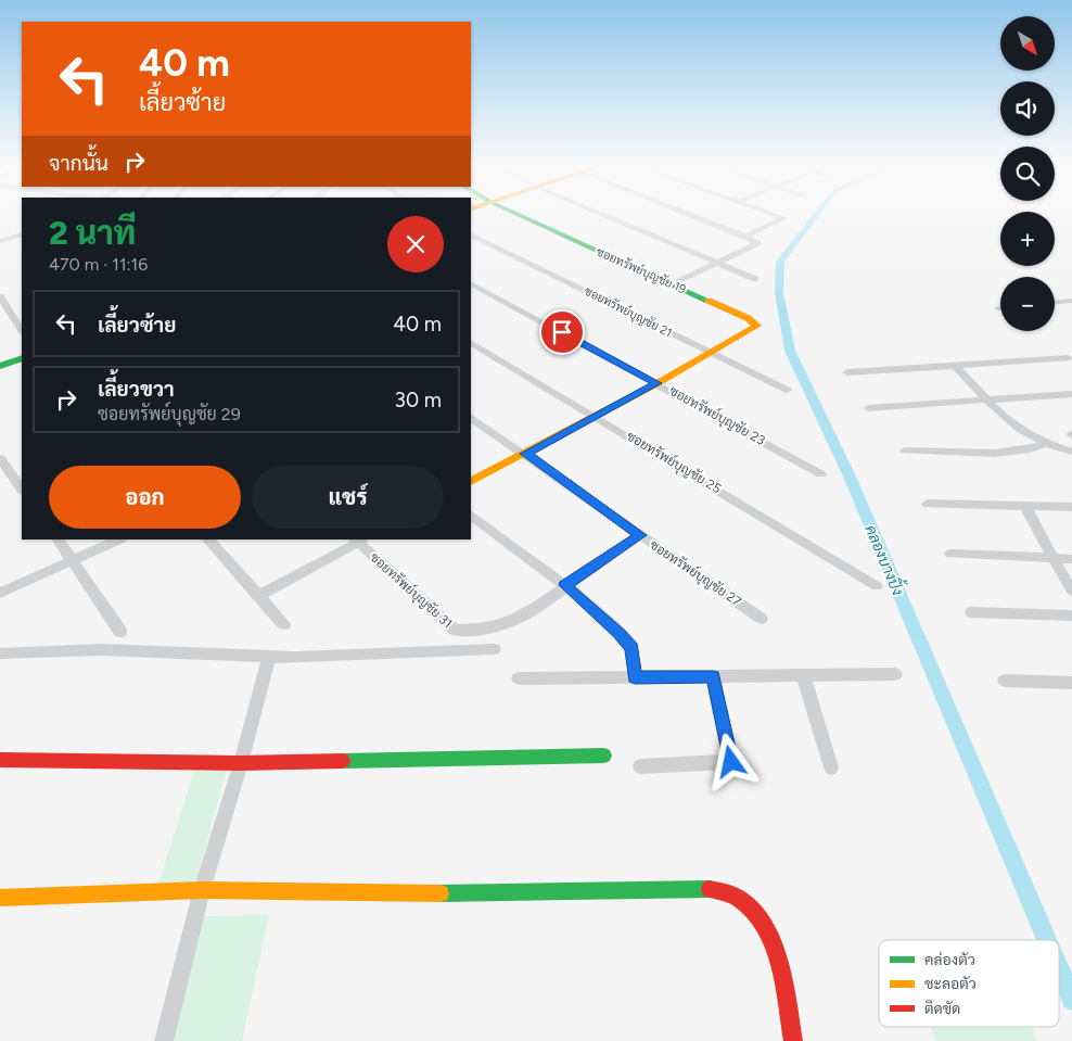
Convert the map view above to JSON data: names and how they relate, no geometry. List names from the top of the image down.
{
  "streets": {
    "street": [
      "ซอยทรัพย์บุญชัย 19",
      "ซอยทรัพย์บุญชัย 21",
      "ซอยทรัพย์บุญชัย 23",
      "ซอยทรัพย์บุญชัย 25",
      "ซอยทรัพย์บุญชัย 27",
      "ซอยทรัพย์บุญชัย 31"
    ]
  },
  "crossings": [
    ["ซอยทรัพย์บุญชัย 19", "ซอยทรัพย์บุญชัย 21"],
    ["ซอยทรัพย์บุญชัย 27", "ซอยทรัพย์บุญชัย 31"]
  ],
  "water": ["คลองบางปิ้ง"],
  "legend": ["คล่องตัว", "ชะลอตัว", "ติดขัด"],
  "north": "bottom right",
  "page": {
    "map_buttons": ["+", "−"],
    "turn": ["40 m", "เลี้ยวซ้าย"],
    "then": "จากนั้น",
    "heading": ["2 นาที", "470 m · 11:16"],
    "list": [
      {
        "name": "เลี้ยวซ้าย",
        "value": "40 m"
      },
      {
        "name": "เลี้ยวขวา",
        "note": "ซอยทรัพย์บุญชัย 29",
        "value": "30 m"
      }
    ],
    "buttons": ["ออก", "แชร์"]
  }
}
